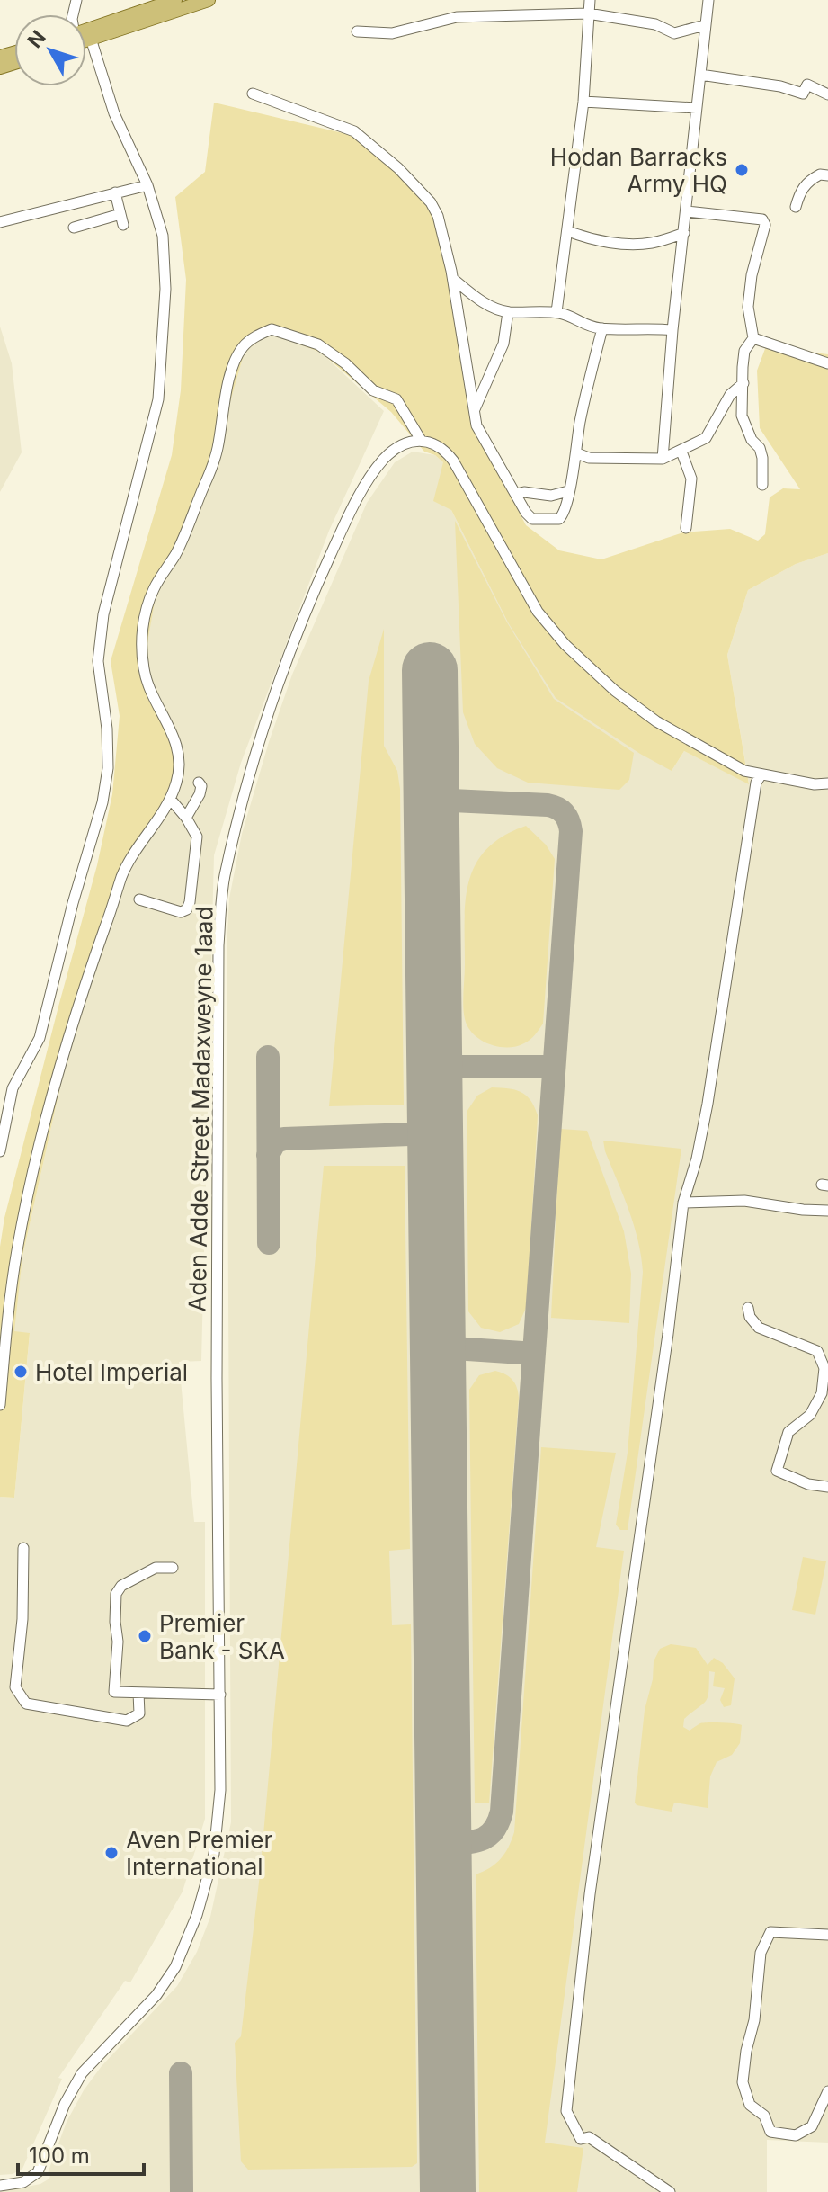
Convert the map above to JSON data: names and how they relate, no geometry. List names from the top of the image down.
{
  "streets": {
    "street": ["Aden Adde Street Madaxweyne 1aad"]
  },
  "places": [
    "Hodan Barracks Army HQ",
    "Hotel Imperial",
    "Premier Bank - SKA",
    "Aven Premier International"
  ],
  "scale_bar": "100 m",
  "north": "top left"
}
